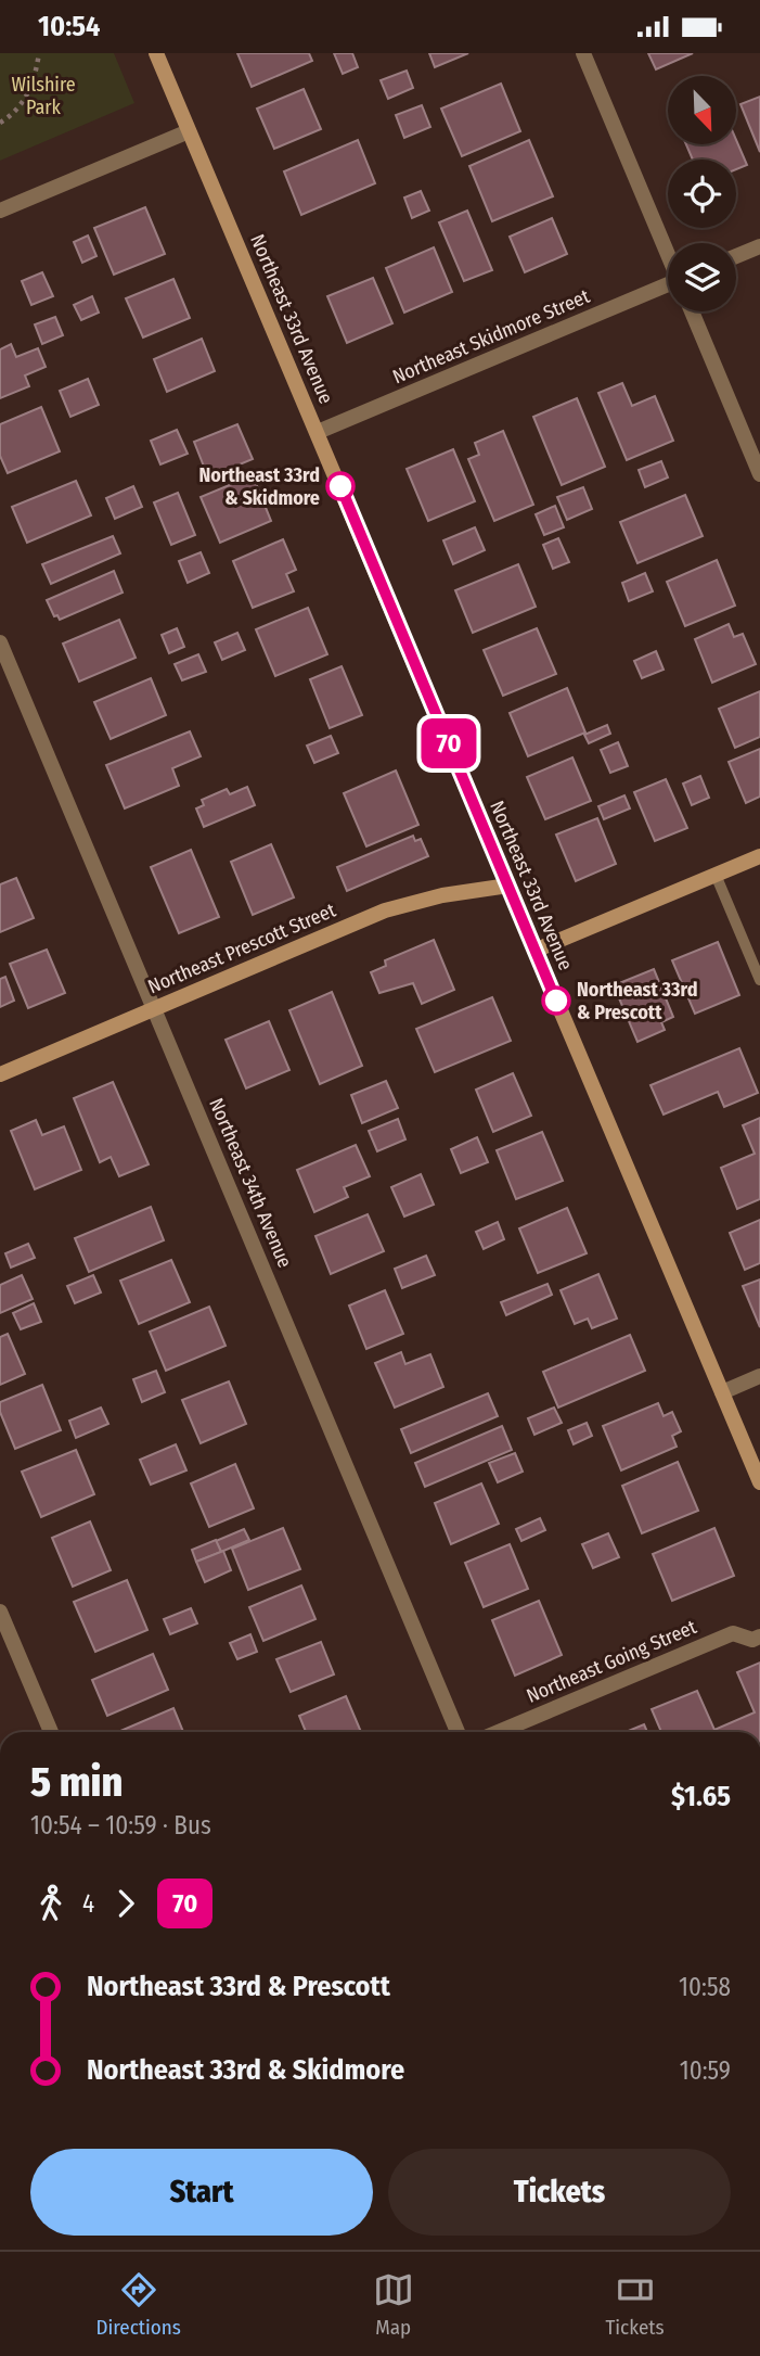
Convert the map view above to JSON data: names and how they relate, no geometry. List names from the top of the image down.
{
  "streets": {
    "main road": ["Northeast 33rd Avenue", "Northeast Prescott Street"],
    "street": ["Northeast Skidmore Street", "Northeast 34th Avenue", "Northeast Going Street"]
  },
  "crossings": [
    ["Northeast 33rd Avenue", "Northeast Skidmore Street"],
    ["Northeast 33rd Avenue", "Northeast Prescott Street"],
    ["Northeast Prescott Street", "Northeast 34th Avenue"]
  ],
  "parks": ["Wilshire Park"],
  "places": ["Northeast 33rd & Skidmore", "Northeast 33rd & Prescott"],
  "lines": ["bus line 70"],
  "north": "bottom right",
  "page": {
    "status": "10:54",
    "on_map": "70",
    "heading": ["5 min", "10:54 – 10:59 · Bus", "$1.65"],
    "legs": ["4", "70"],
    "list": [
      {
        "name": "Northeast 33rd & Prescott",
        "value": "10:58"
      },
      {
        "name": "Northeast 33rd & Skidmore",
        "value": "10:59"
      }
    ],
    "buttons": ["Start", "Tickets"],
    "tabs": ["Directions", "Map", "Tickets"]
  }
}
